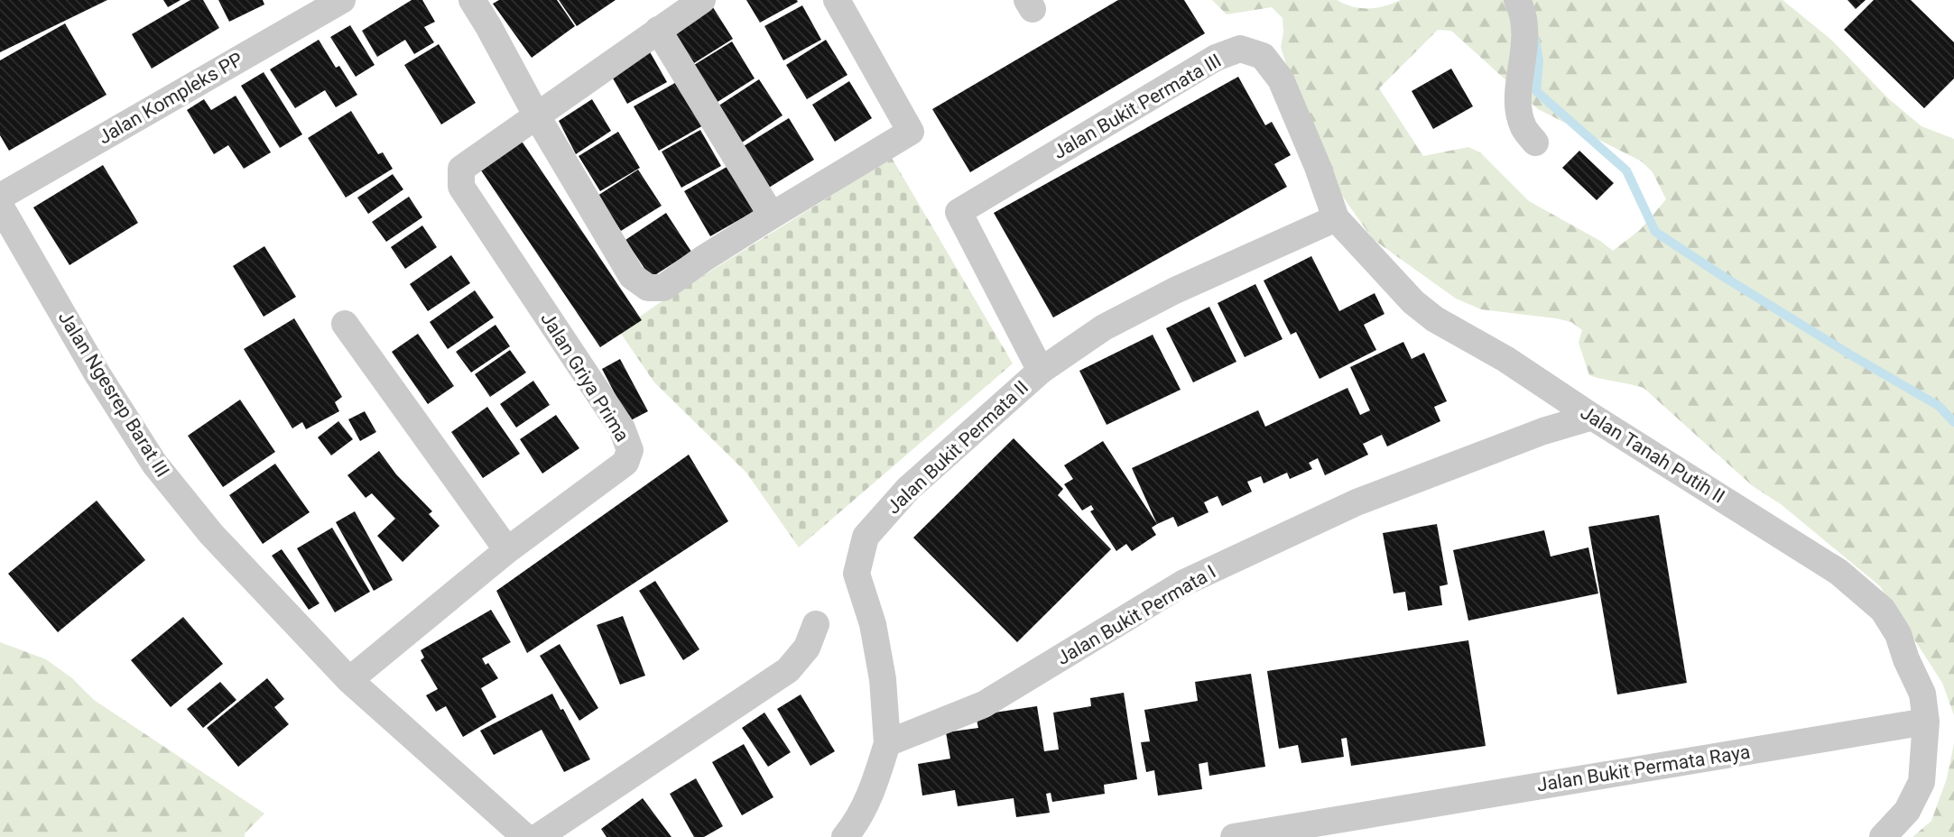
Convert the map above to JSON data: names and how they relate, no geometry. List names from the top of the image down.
{
  "streets": {
    "street": [
      "Jalan Kompleks PP",
      "Jalan Bukit Permata III",
      "Jalan Griya Prima",
      "Jalan Ngesrep Barat III",
      "Jalan Bukit Permata II",
      "Jalan Tanah Putih II",
      "Jalan Bukit Permata I",
      "Jalan Bukit Permata Raya"
    ]
  },
  "crossings": [
    ["Jalan Bukit Permata III", "Jalan Bukit Permata II"],
    ["Jalan Bukit Permata III", "Jalan Tanah Putih II"],
    ["Jalan Griya Prima", "Jalan Ngesrep Barat III"],
    ["Jalan Bukit Permata II", "Jalan Tanah Putih II"],
    ["Jalan Bukit Permata II", "Jalan Bukit Permata I"],
    ["Jalan Tanah Putih II", "Jalan Bukit Permata I"],
    ["Jalan Tanah Putih II", "Jalan Bukit Permata Raya"]
  ]
}
